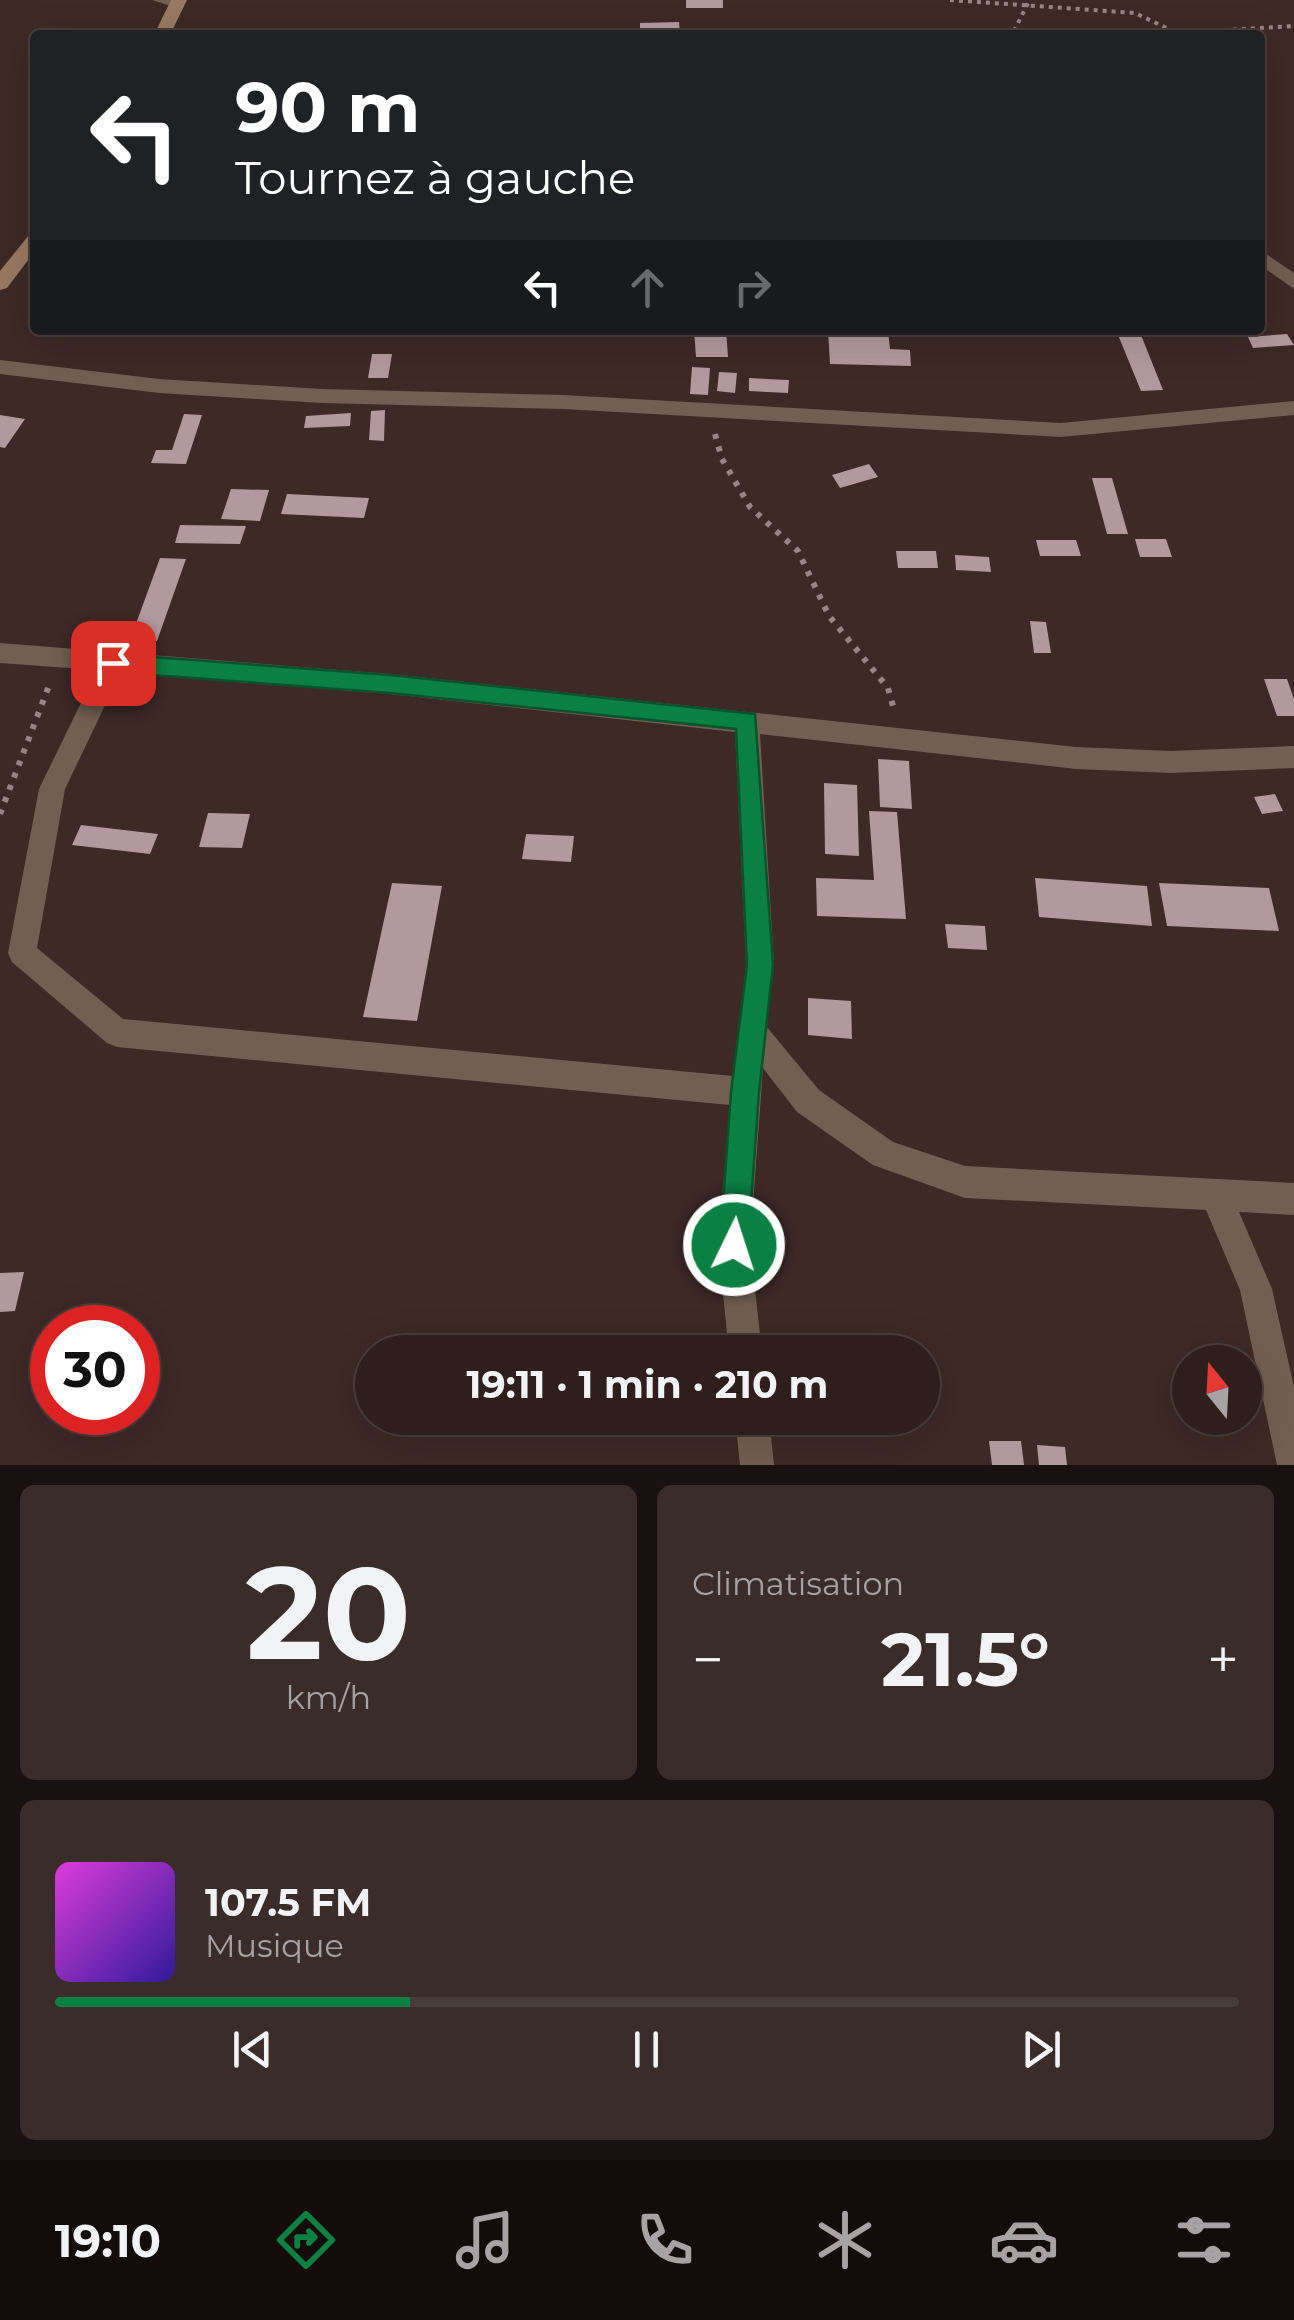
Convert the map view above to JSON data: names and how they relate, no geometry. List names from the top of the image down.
{
  "north": "top",
  "page": {
    "turn": ["90 m", "Tournez à gauche"],
    "limit": "30",
    "trip": "19:11 · 1 min · 210 m",
    "tile": [
      ["20", "km/h"],
      "Climatisation"
    ],
    "heat": ["−", "21.5°", "+"],
    "song": ["107.5 FM", "Musique"],
    "tabs": "19:10"
  }
}
